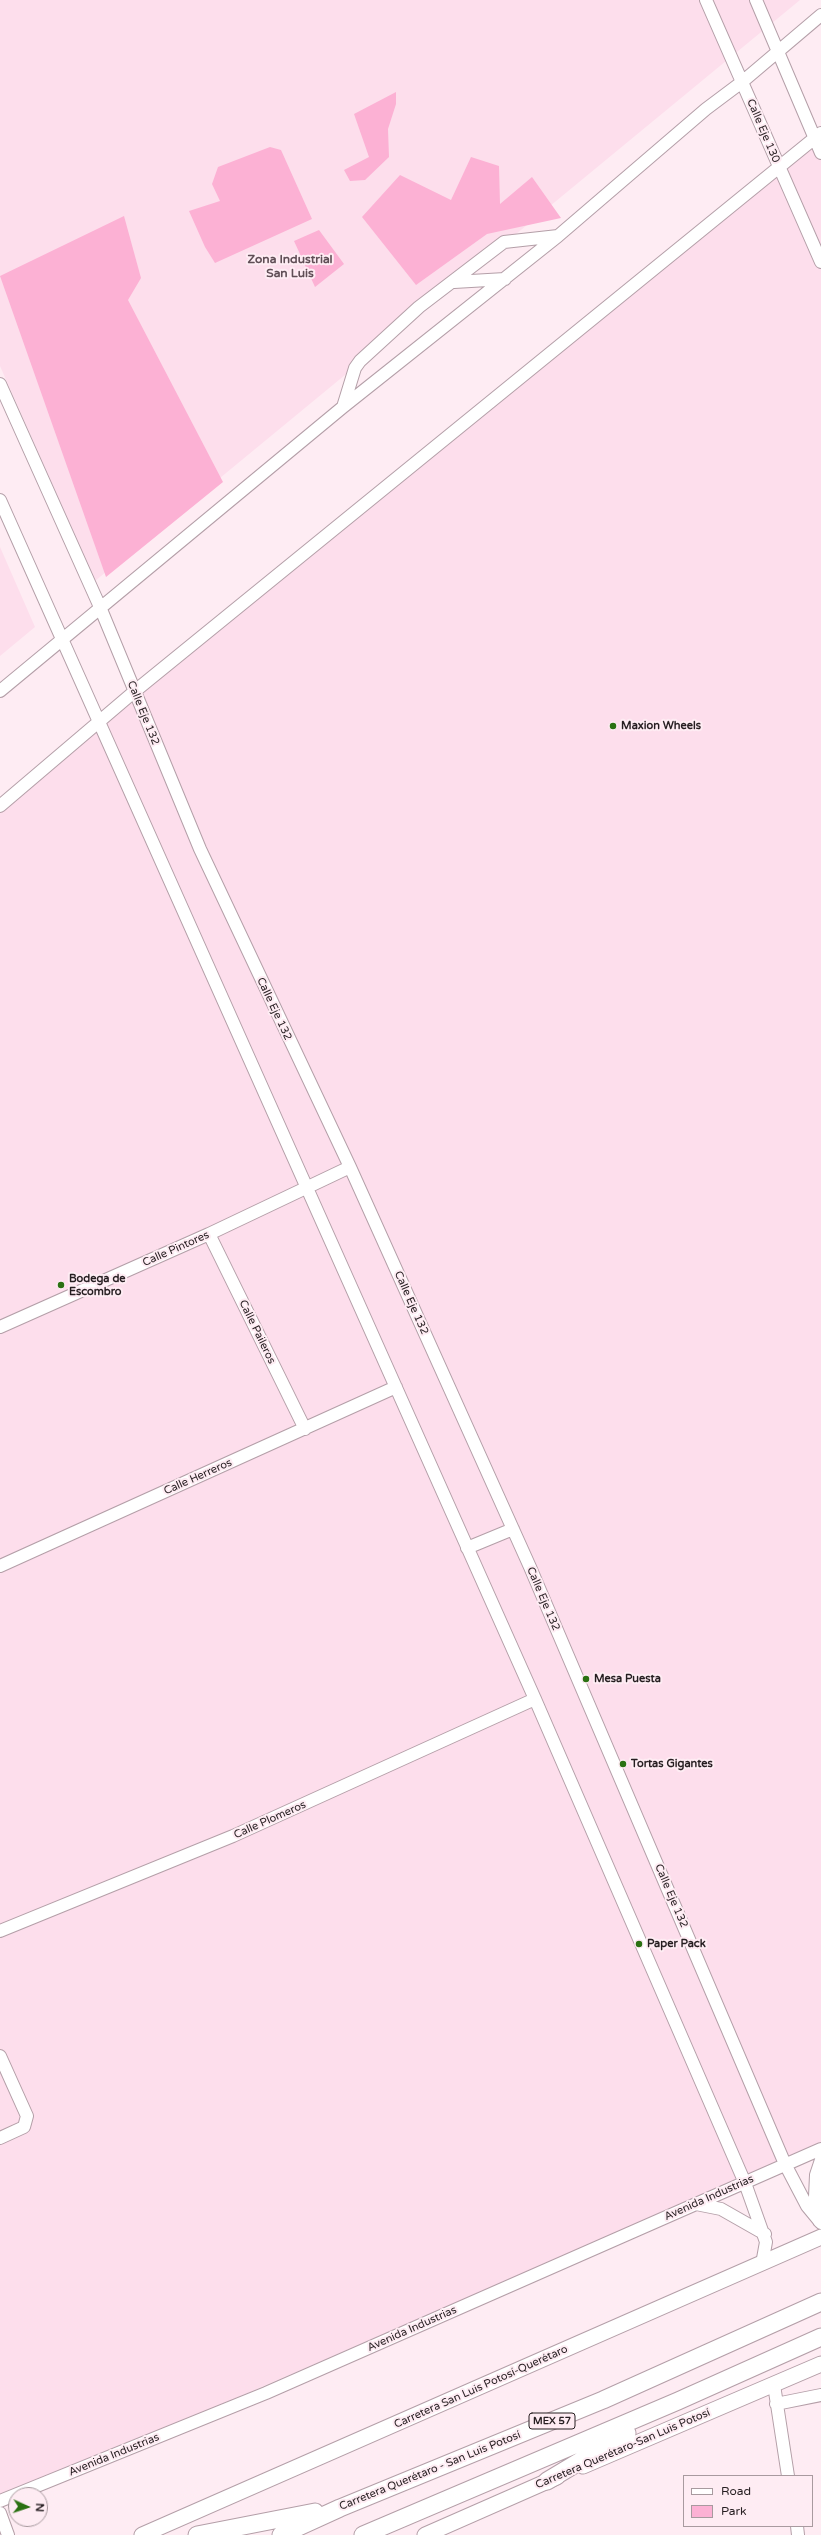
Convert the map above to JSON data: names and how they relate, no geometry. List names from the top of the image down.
{
  "streets": {
    "highway": ["MEX 57", "Carretera Querétaro - San Luis Potosí"],
    "main road": ["Carretera San Luis Potosí-Querétaro", "Carretera Querétaro-San Luis Potosí"],
    "street": [
      "Calle Eje 130",
      "Calle Eje 132",
      "Calle Pintores",
      "Calle Paileros",
      "Calle Herreros",
      "Calle Plomeros",
      "Avenida Industrias"
    ]
  },
  "crossings": [
    ["Calle Eje 132", "Calle Pintores"],
    ["Calle Eje 132", "Avenida Industrias"],
    ["Calle Pintores", "Calle Paileros"],
    ["Calle Paileros", "Calle Herreros"]
  ],
  "districts": ["Zona Industrial San Luis"],
  "places": [
    "Maxion Wheels",
    "Bodega de Escombro",
    "Mesa Puesta",
    "Tortas Gigantes",
    "Paper Pack"
  ],
  "legend": ["Road", "Park"],
  "north": "right"
}
